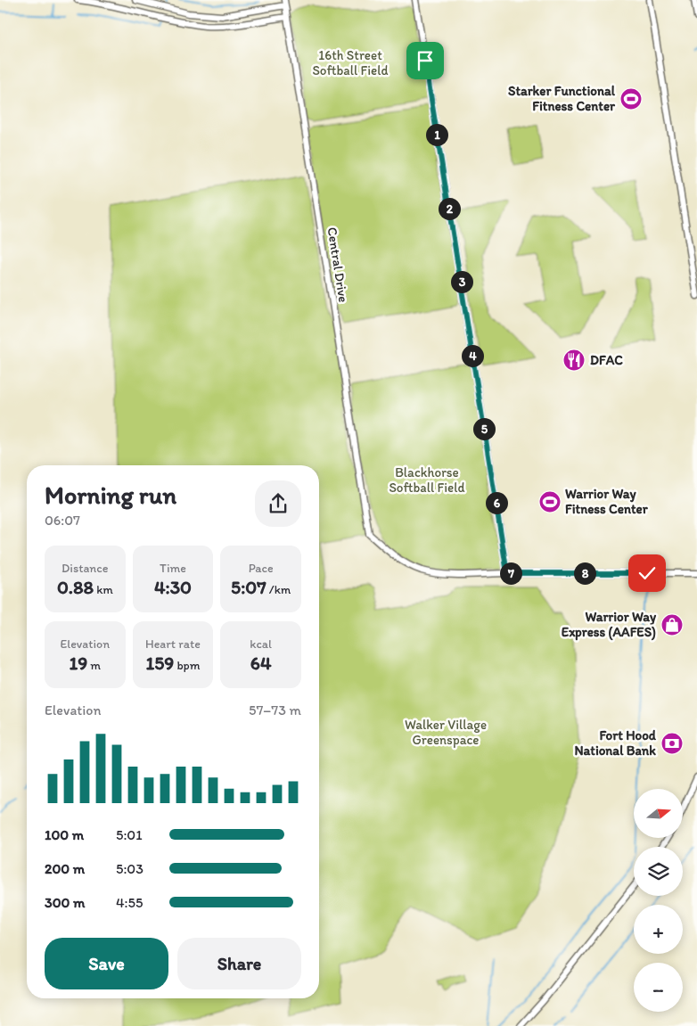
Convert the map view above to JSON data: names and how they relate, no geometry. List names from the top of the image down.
{
  "streets": {
    "street": ["Central Drive"]
  },
  "parks": ["16th Street Softball Field", "Blackhorse Softball Field", "Walker Village Greenspace"],
  "places": {
    "sports": ["Starker Functional Fitness Center", "Warrior Way Fitness Center"],
    "restaurant": ["DFAC"],
    "shop": ["Warrior Way Express (AAFES)"],
    "bank": ["Fort Hood National Bank"]
  },
  "north": "right",
  "page": {
    "pins": [
      "1",
      "2",
      "3",
      "4",
      "5",
      "6",
      "7",
      "8"
    ],
    "heading": ["Morning run", "06:07"],
    "stats": [
      ["Distance", "0.88 km"],
      ["Time", "4:30"],
      ["Pace", "5:07 /km"],
      ["Elevation", "19 m"],
      ["Heart rate", "159 bpm"],
      ["kcal", "64"]
    ],
    "chart": ["Elevation", "57–73 m"],
    "map_buttons": ["+", "−"],
    "list": [
      {
        "name": "100 m",
        "note": "5:01"
      },
      {
        "name": "200 m",
        "note": "5:03"
      },
      {
        "name": "300 m",
        "note": "4:55"
      }
    ],
    "buttons": ["Save", "Share"]
  }
}
